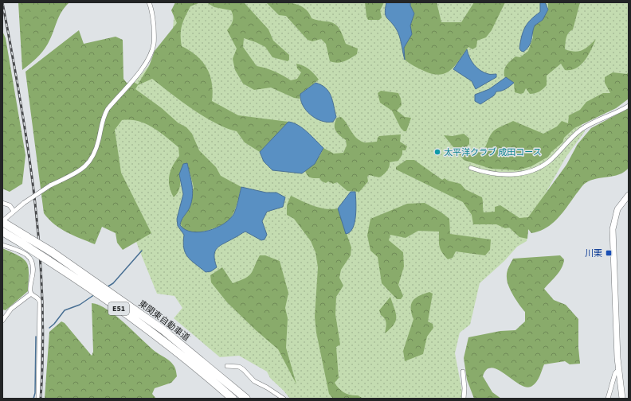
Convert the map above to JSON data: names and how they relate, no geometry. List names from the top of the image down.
{
  "streets": {
    "highway": ["E51", "東関東自動車道"]
  },
  "places": {
    "other": ["太平洋クラブ 成田コース"],
    "transit": ["川栗"]
  }
}
